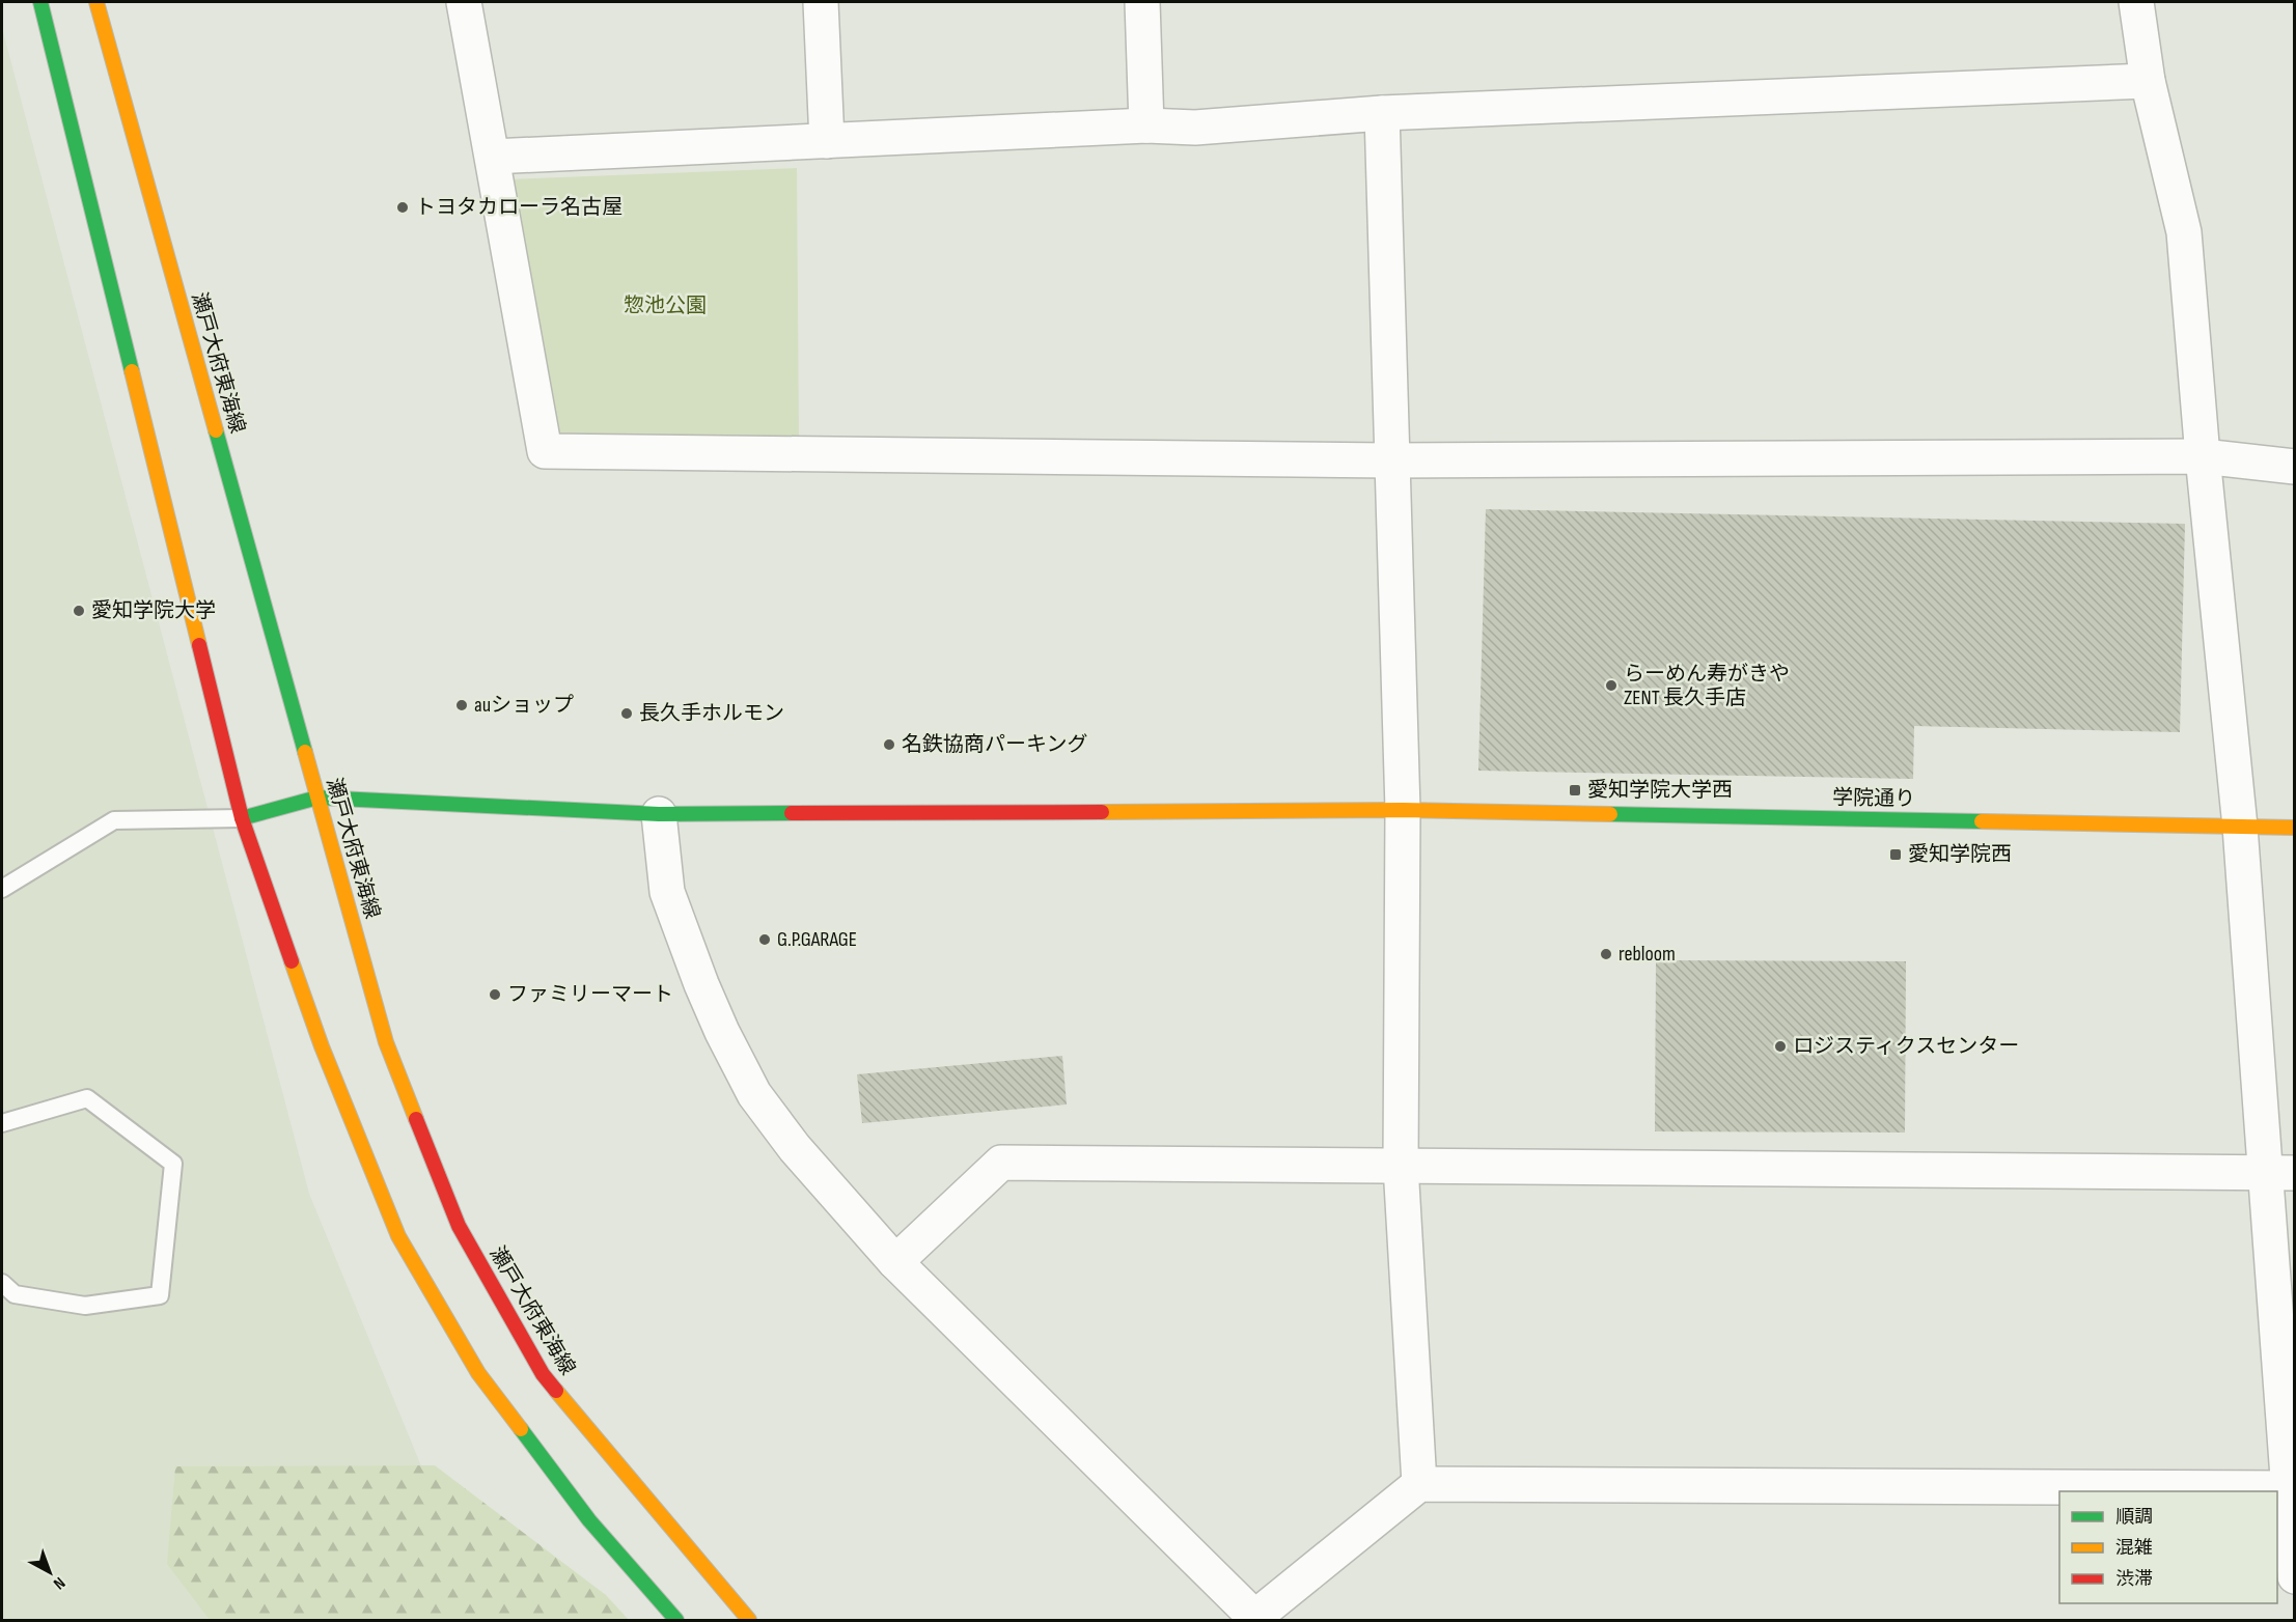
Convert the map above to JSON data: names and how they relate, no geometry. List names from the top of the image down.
{
  "streets": {
    "main road": ["瀬戸大府東海線", "学院通り"]
  },
  "crossings": [
    ["瀬戸大府東海線", "学院通り"]
  ],
  "parks": ["惣池公園"],
  "places": {
    "other": [
      "トヨタカローラ名古屋",
      "愛知学院大学",
      "らーめん寿がきや ZENT 長久手店",
      "auショップ",
      "長久手ホルモン",
      "名鉄協商パーキング",
      "G.P.GARAGE",
      "rebloom",
      "ファミリーマート",
      "ロジスティクスセンター"
    ],
    "transit": ["愛知学院大学西", "愛知学院西"]
  },
  "legend": ["順調", "混雑", "渋滞"],
  "north": "bottom right"
}
